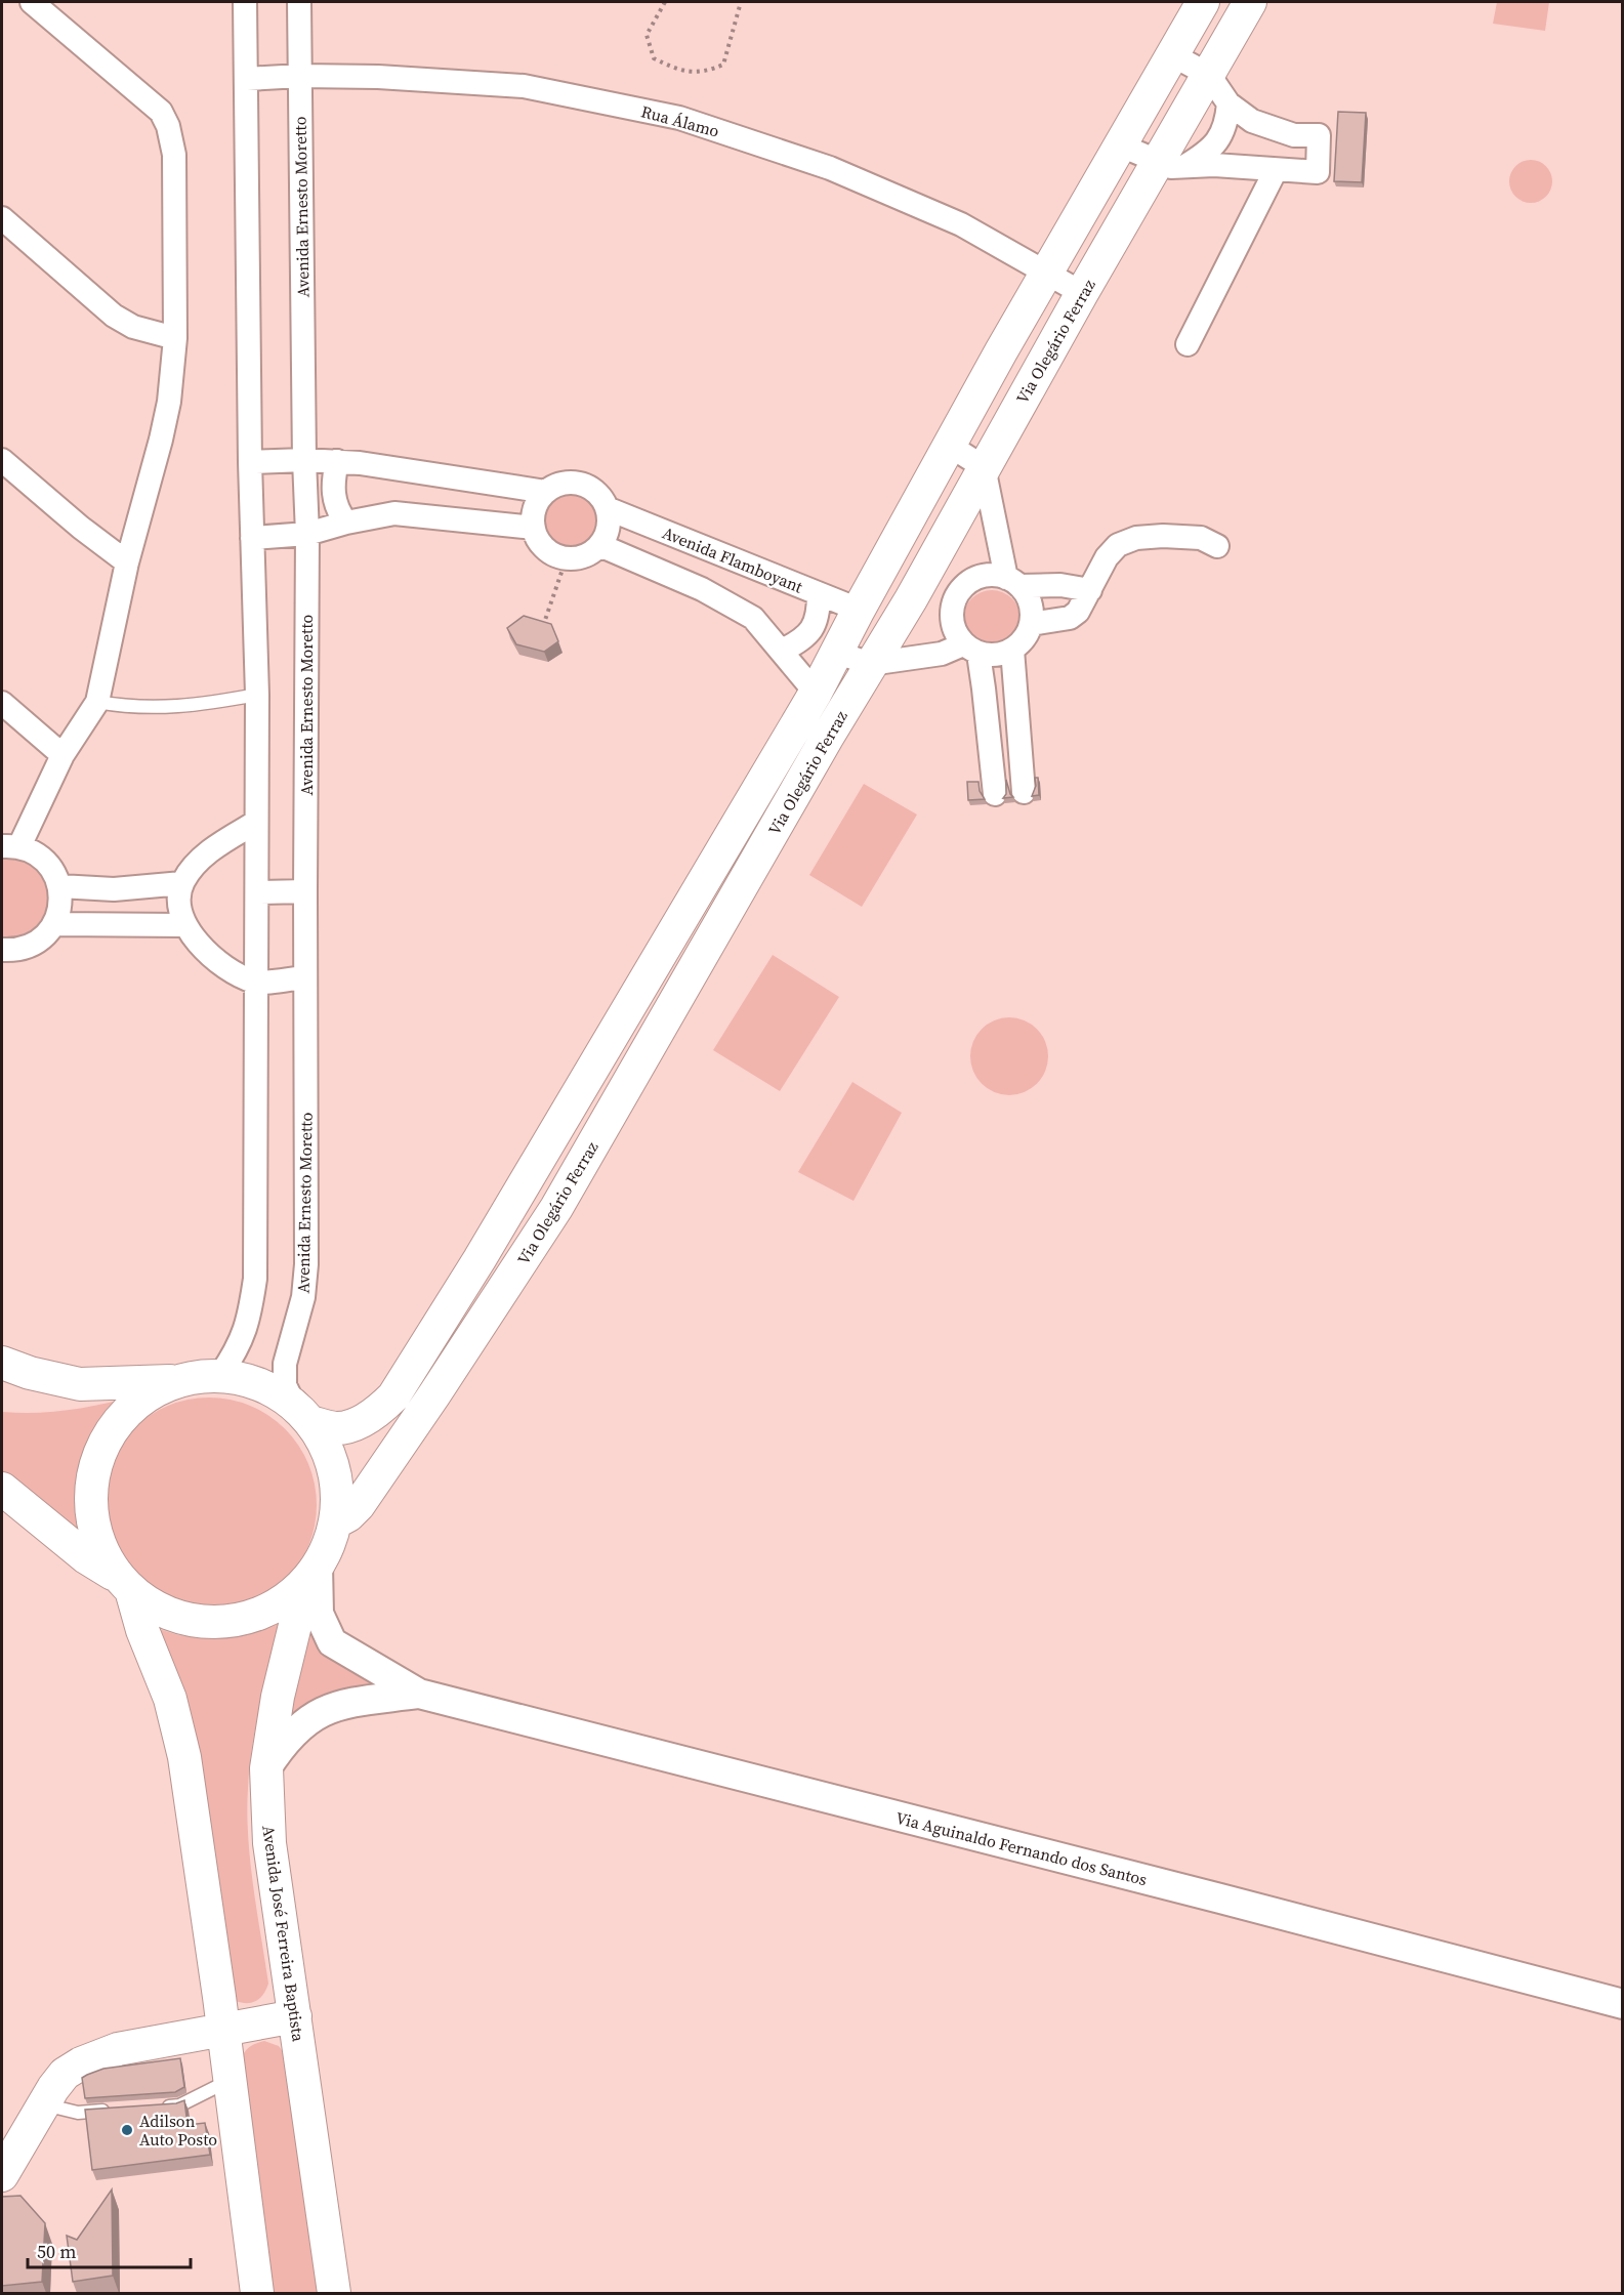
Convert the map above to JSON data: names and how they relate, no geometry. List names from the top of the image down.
{
  "streets": {
    "main road": ["Via Olegário Ferraz", "Avenida José Ferreira Baptista"],
    "street": [
      "Rua Álamo",
      "Avenida Ernesto Moretto",
      "Avenida Flamboyant",
      "Via Aguinaldo Fernando dos Santos"
    ]
  },
  "crossings": [
    ["Rua Álamo", "Avenida Ernesto Moretto"],
    ["Rua Álamo", "Via Olegário Ferraz"],
    ["Avenida Ernesto Moretto", "Via Olegário Ferraz"],
    ["Via Olegário Ferraz", "Avenida Flamboyant"],
    ["Via Aguinaldo Fernando dos Santos", "Avenida José Ferreira Baptista"]
  ],
  "places": ["Adilson Auto Posto"],
  "scale_bar": "50 m"
}
